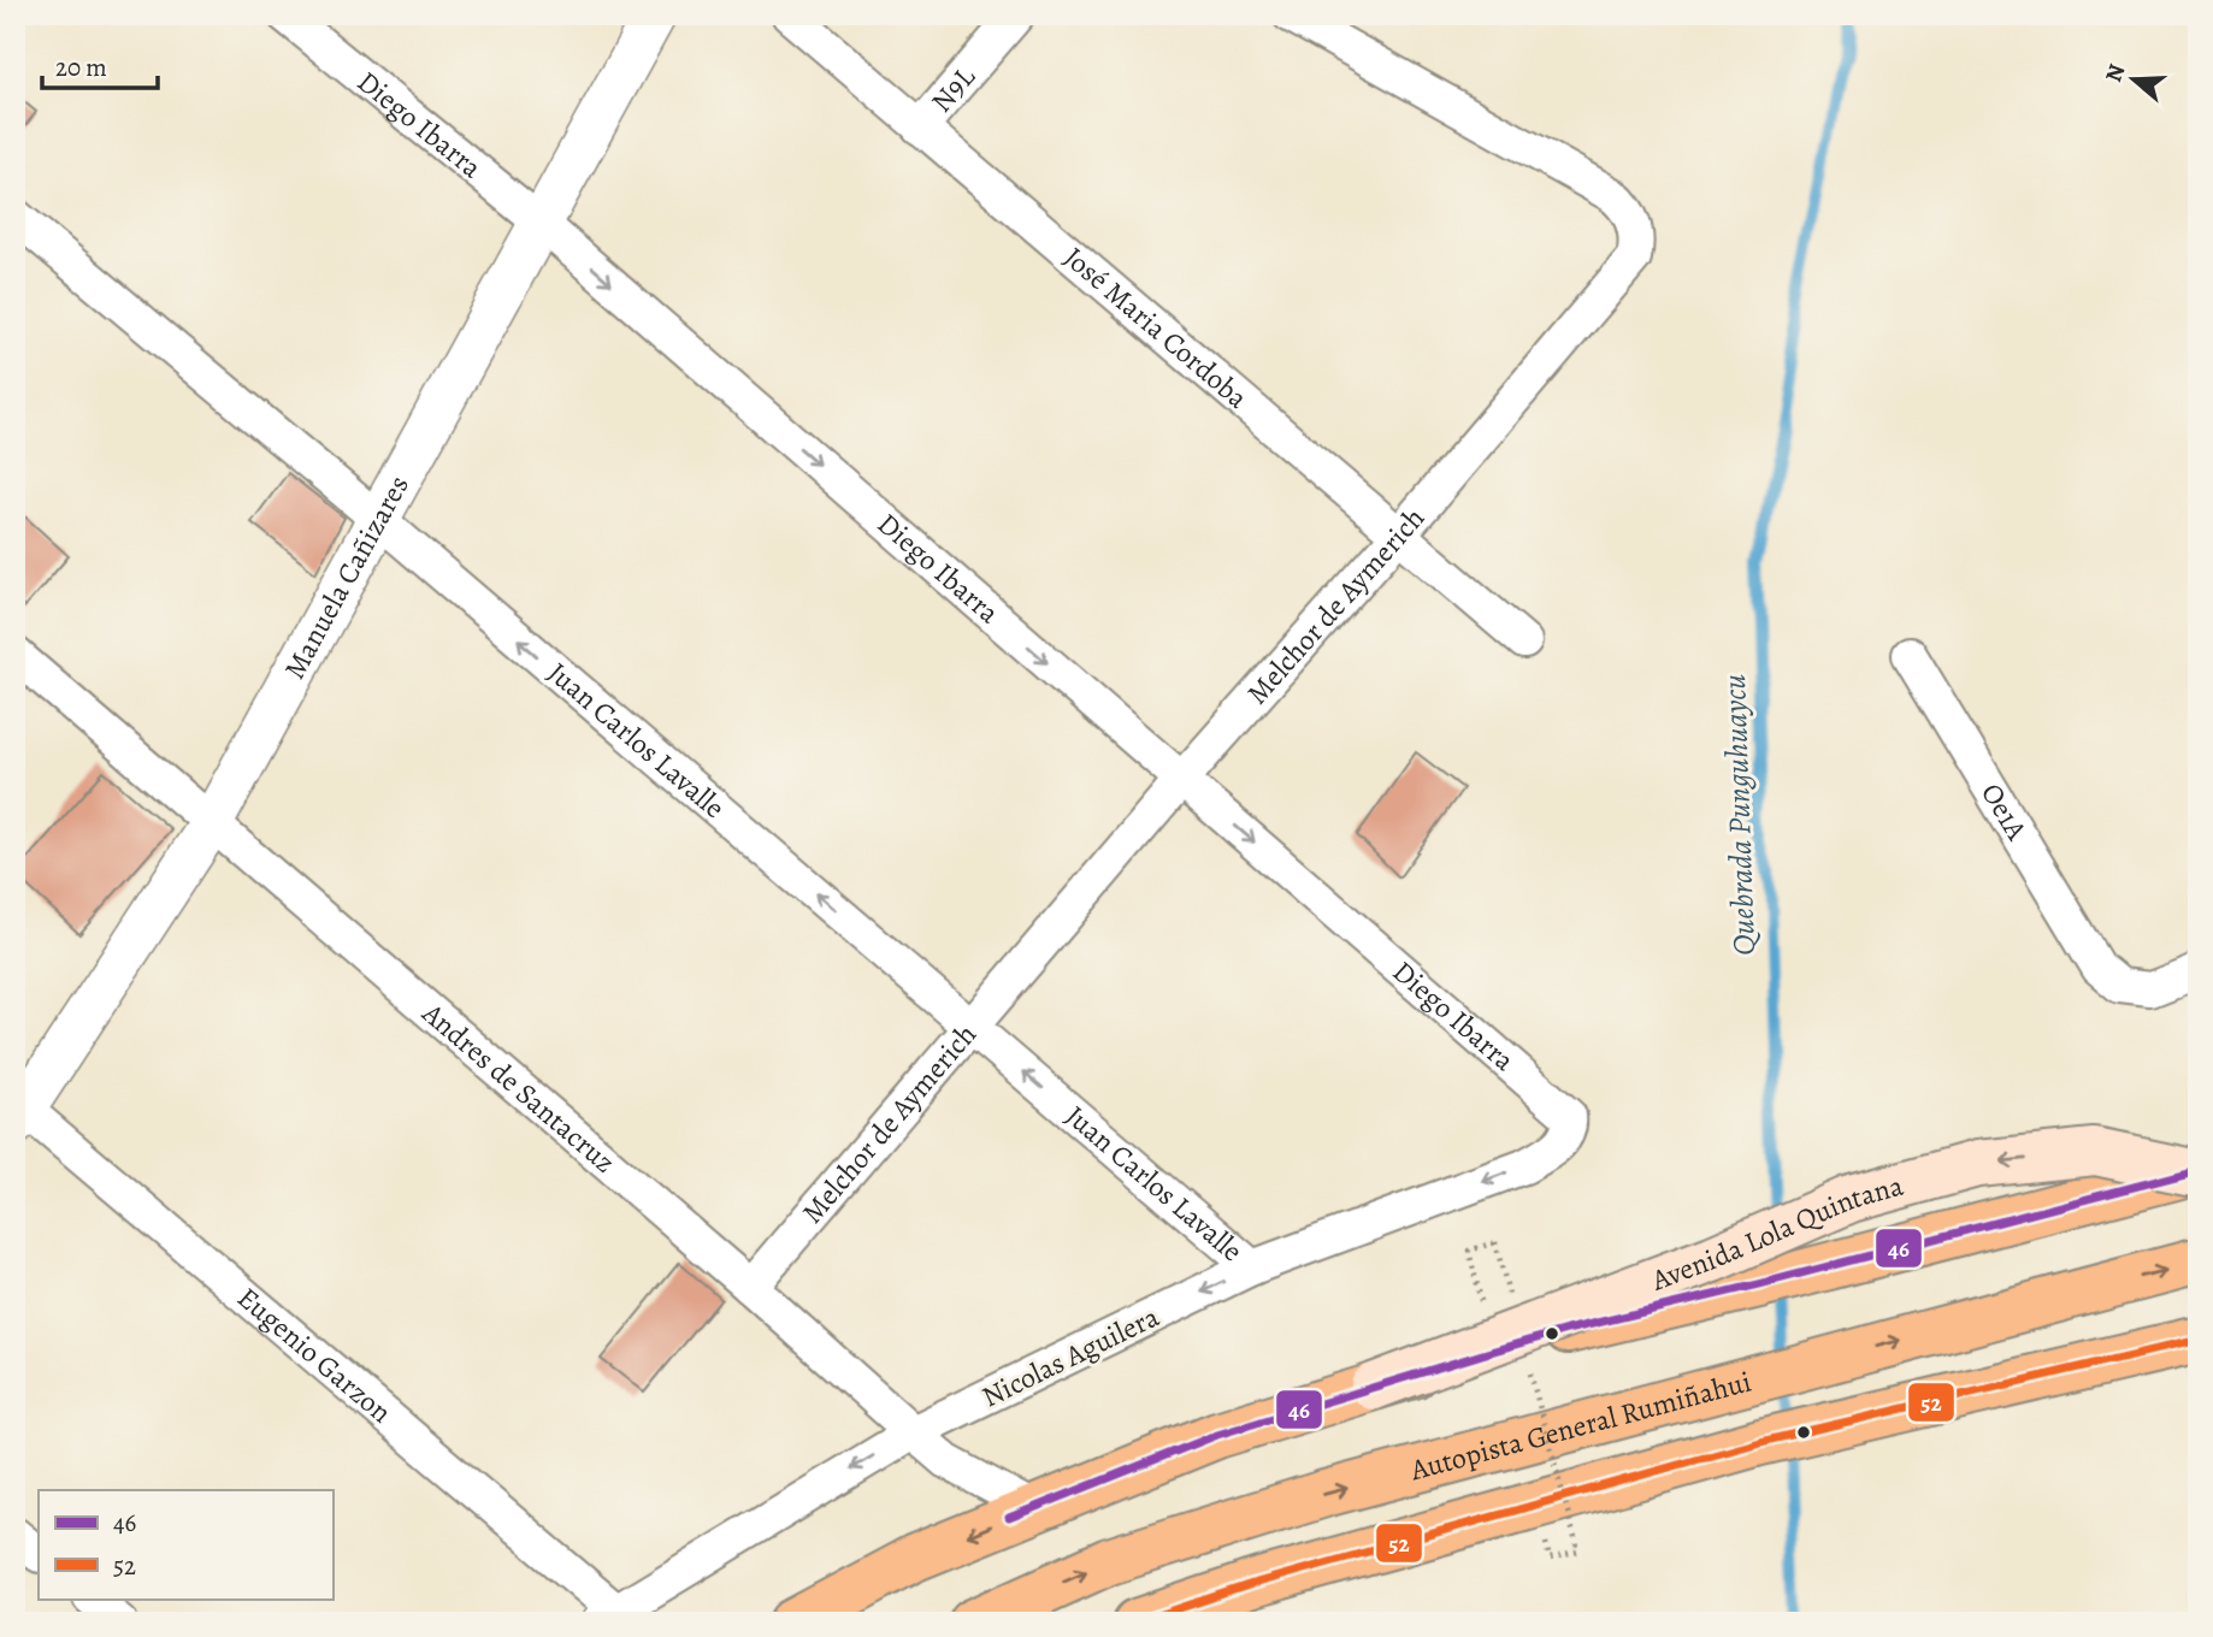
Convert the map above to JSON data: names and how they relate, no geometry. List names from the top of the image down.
{
  "streets": {
    "main road": ["Avenida Lola Quintana", "Autopista General Rumiñahui"],
    "street": [
      "N9L",
      "Diego Ibarra",
      "José Maria Cordoba",
      "Manuela Cañizares",
      "Melchor de Aymerich",
      "Juan Carlos Lavalle",
      "Oe1A",
      "Andres de Santacruz",
      "Eugenio Garzon",
      "Nicolas Aguilera"
    ]
  },
  "crossings": [
    ["N9L", "José Maria Cordoba"],
    ["Diego Ibarra", "Manuela Cañizares"],
    ["Diego Ibarra", "Melchor de Aymerich"],
    ["Diego Ibarra", "Nicolas Aguilera"],
    ["José Maria Cordoba", "Melchor de Aymerich"],
    ["Manuela Cañizares", "Juan Carlos Lavalle"],
    ["Manuela Cañizares", "Andres de Santacruz"],
    ["Manuela Cañizares", "Eugenio Garzon"],
    ["Melchor de Aymerich", "Juan Carlos Lavalle"],
    ["Melchor de Aymerich", "Andres de Santacruz"],
    ["Juan Carlos Lavalle", "Nicolas Aguilera"],
    ["Andres de Santacruz", "Nicolas Aguilera"],
    ["Eugenio Garzon", "Nicolas Aguilera"]
  ],
  "one_way": ["Diego Ibarra", "Juan Carlos Lavalle", "Nicolas Aguilera"],
  "water": ["Quebrada Punguhuaycu"],
  "lines": ["transit line 46", "transit line 52"],
  "legend": ["46", "52"],
  "scale_bar": "20 m",
  "north": "left"
}
